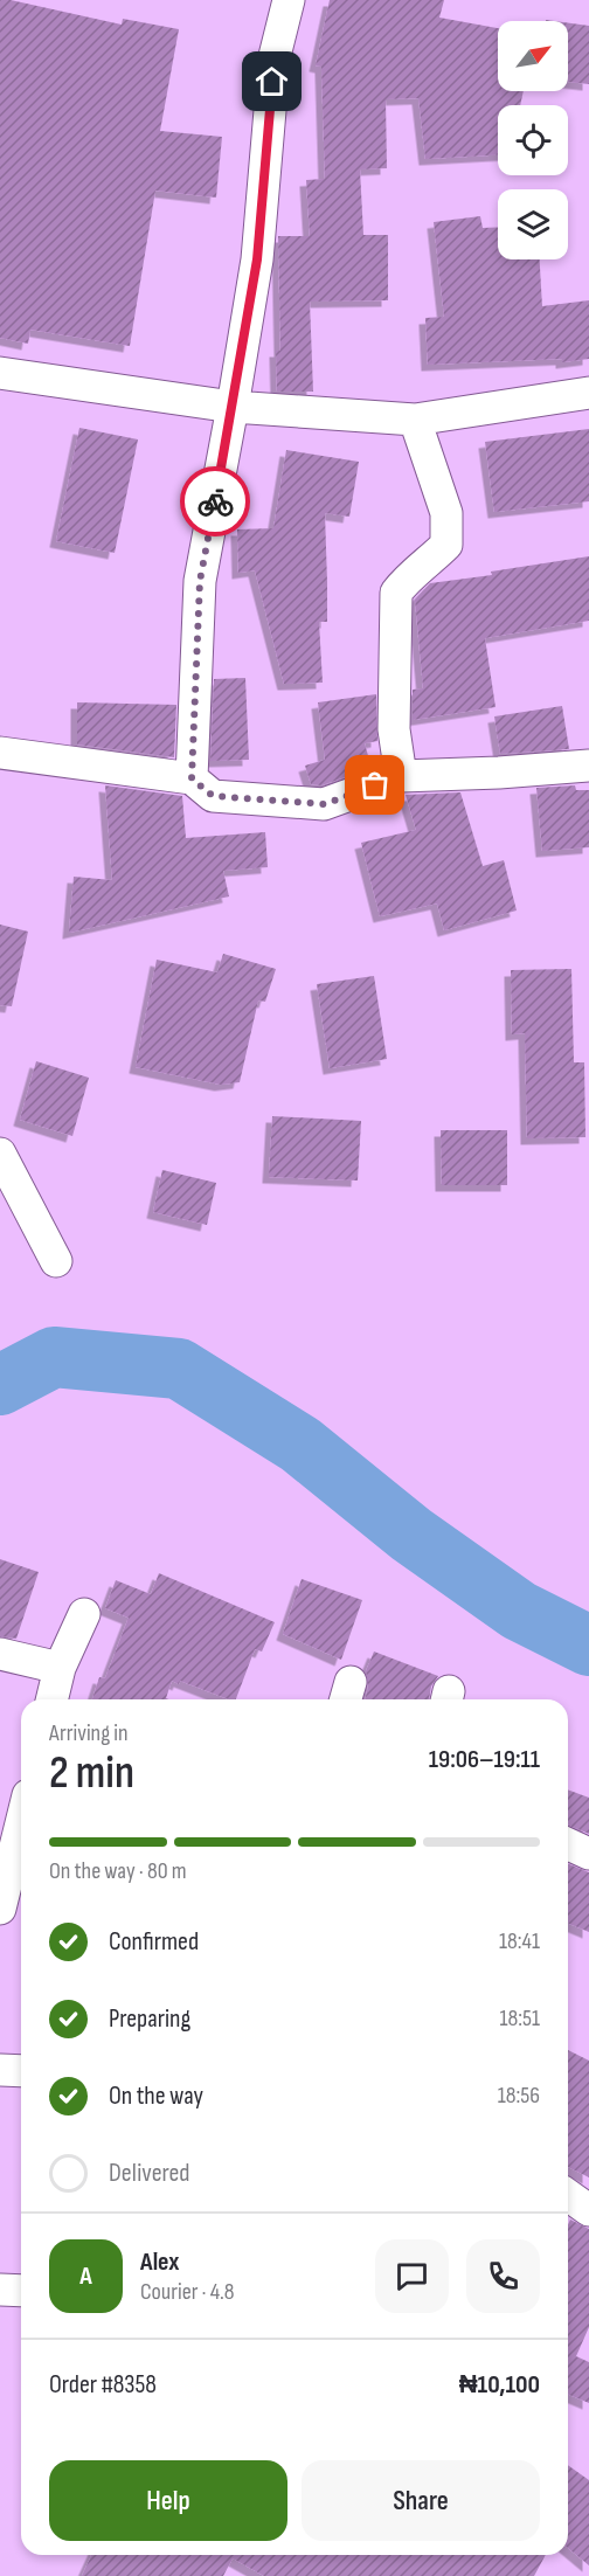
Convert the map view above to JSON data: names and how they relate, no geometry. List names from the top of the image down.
{
  "north": "top right",
  "page": {
    "heading": ["2 min", "Arriving in", "19:06–19:11"],
    "panel": [
      "Alex",
      "Courier · 4.8",
      "Order #8358",
      "₦10,100"
    ],
    "bar": "On the way · 80 m",
    "list": [
      ["Confirmed", "18:41"],
      ["Preparing", "18:51"],
      ["On the way", "18:56"],
      "Delivered"
    ],
    "round": "A",
    "buttons": ["Help", "Share"]
  }
}
